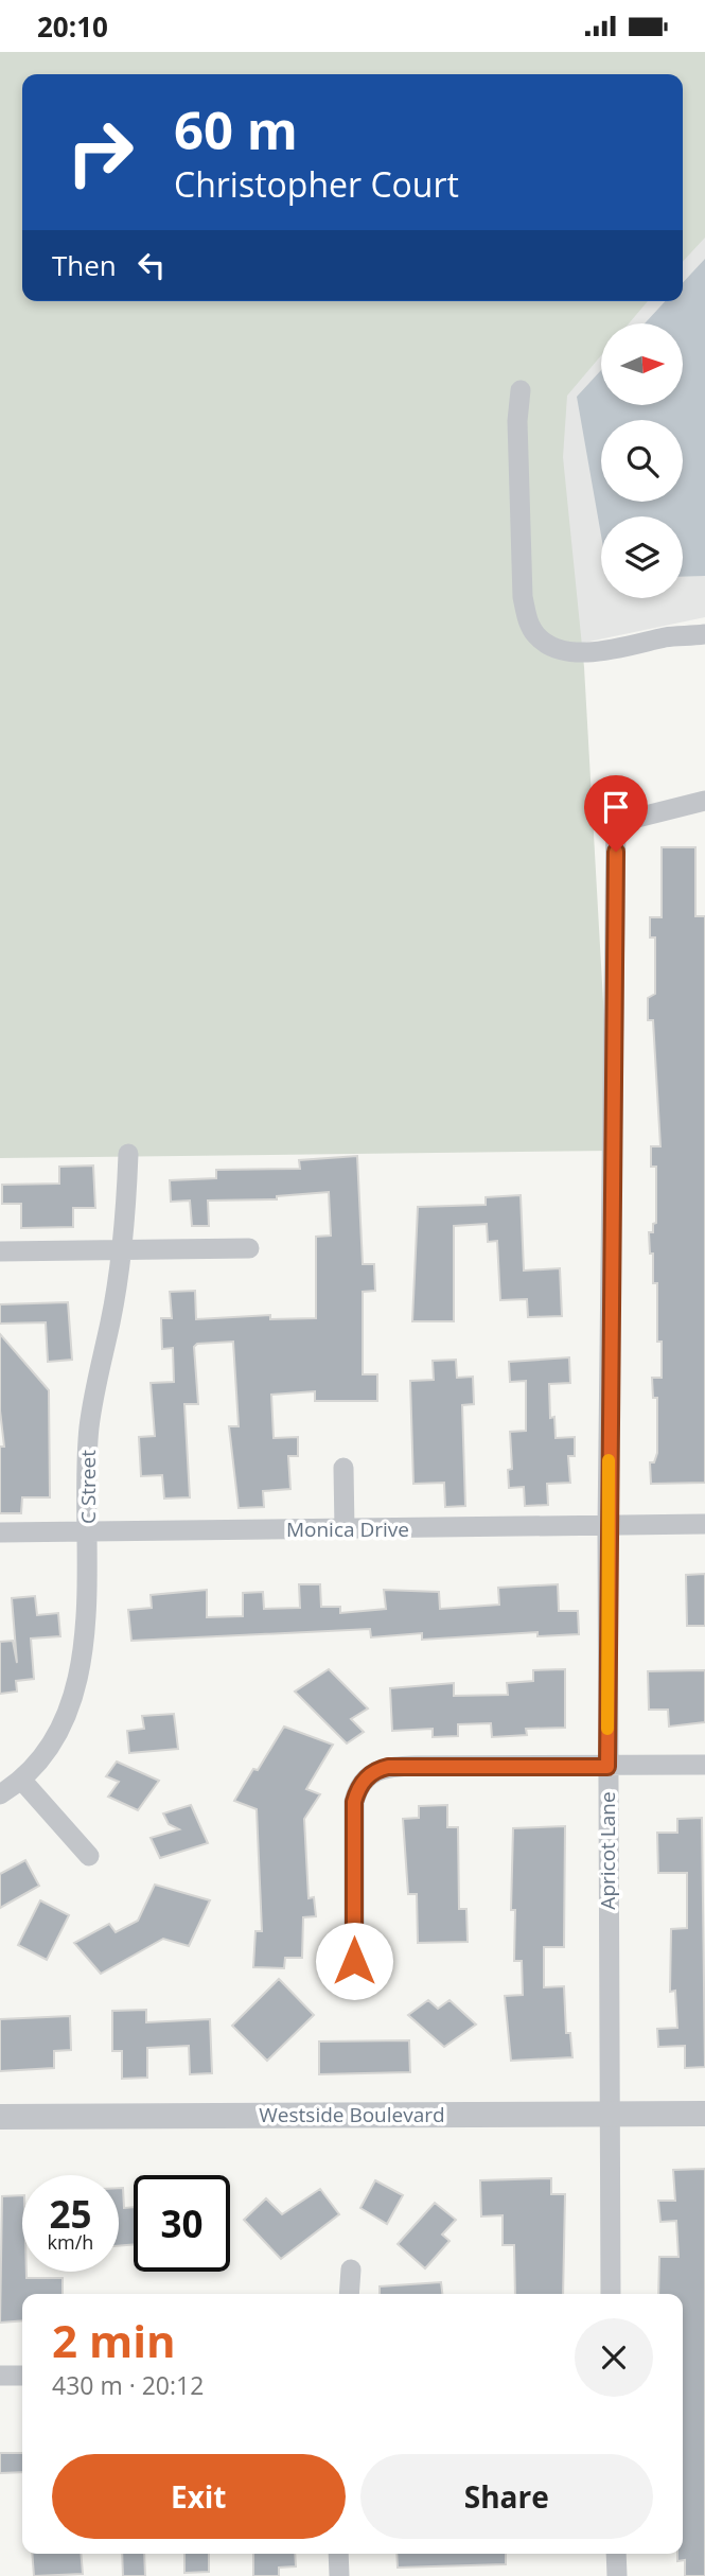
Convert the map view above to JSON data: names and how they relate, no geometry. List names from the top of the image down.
{
  "streets": {
    "street": [
      "C Street",
      "Monica Drive",
      "Apricot Lane",
      "Westside Boulevard"
    ]
  },
  "crossings": [
    ["C Street", "Monica Drive"],
    ["Monica Drive", "Apricot Lane"],
    ["Apricot Lane", "Westside Boulevard"]
  ],
  "north": "right",
  "page": {
    "status": "20:10",
    "turn": ["60 m", "Christopher Court"],
    "then": "Then",
    "speed": "25 km/h",
    "limit": "30",
    "heading": ["2 min", "430 m · 20:12"],
    "buttons": ["Exit", "Share"]
  }
}
